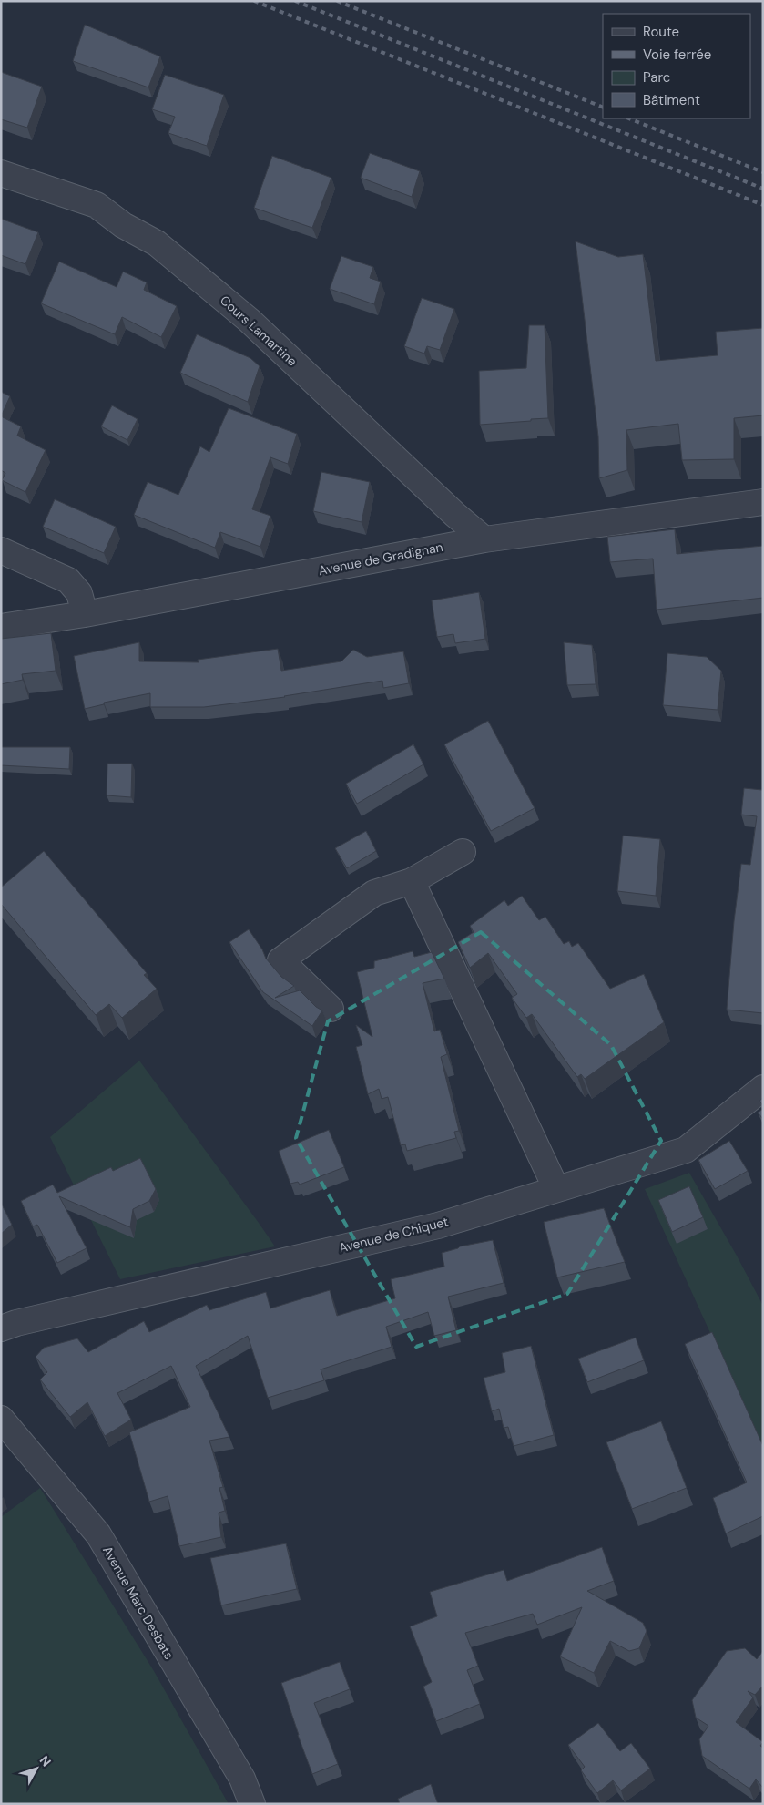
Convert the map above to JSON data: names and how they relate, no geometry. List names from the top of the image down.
{
  "streets": {
    "street": [
      "Cours Lamartine",
      "Avenue de Gradignan",
      "Avenue de Chiquet",
      "Avenue Marc Desbats"
    ]
  },
  "crossings": [
    ["Cours Lamartine", "Avenue de Gradignan"]
  ],
  "legend": [
    "Route",
    "Voie ferrée",
    "Parc",
    "Bâtiment"
  ],
  "north": "top right"
}
